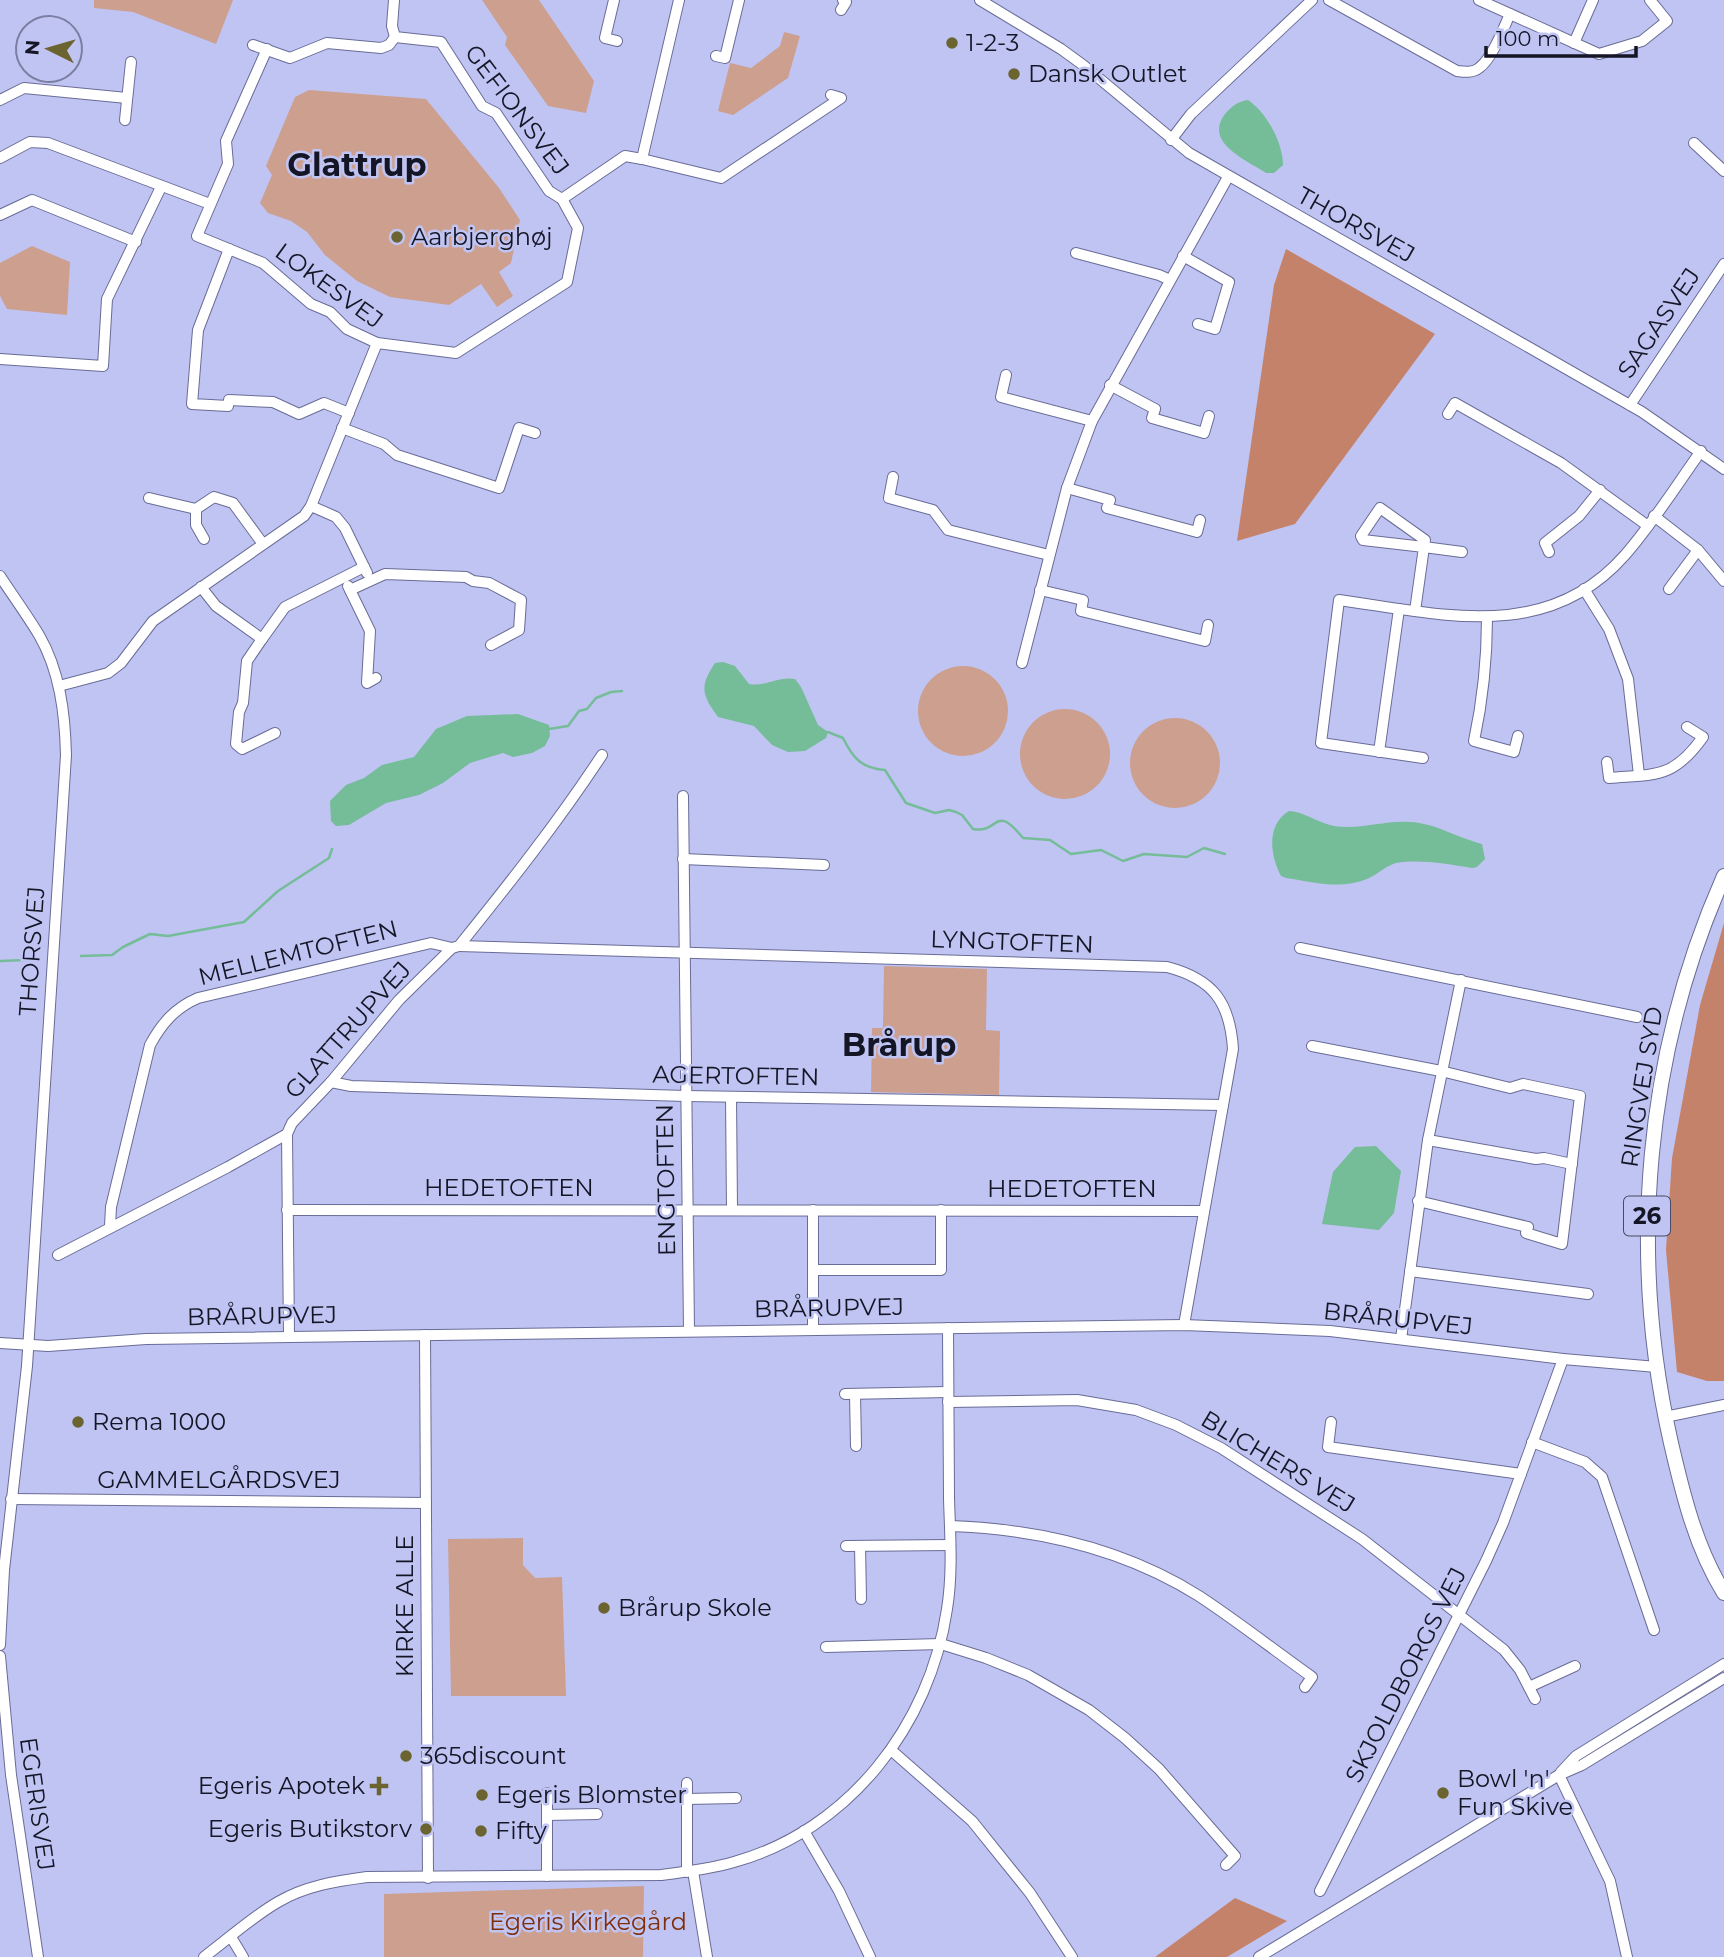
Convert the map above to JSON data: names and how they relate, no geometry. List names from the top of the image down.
{
  "streets": {
    "main road": ["RINGVEJ SYD", "26"],
    "street": [
      "GEFIONSVEJ",
      "THORSVEJ",
      "LOKESVEJ",
      "SAGASVEJ",
      "LYNGTOFTEN",
      "MELLEMTOFTEN",
      "GLATTRUPVEJ",
      "AGERTOFTEN",
      "ENGTOFTEN",
      "HEDETOFTEN",
      "BRÅRUPVEJ",
      "BLICHERS VEJ",
      "GAMMELGÅRDSVEJ",
      "KIRKE ALLE",
      "SKJOLDBORGS VEJ",
      "EGERISVEJ"
    ]
  },
  "crossings": [
    ["THORSVEJ", "LOKESVEJ"],
    ["THORSVEJ", "SAGASVEJ"],
    ["THORSVEJ", "BRÅRUPVEJ"],
    ["LYNGTOFTEN", "MELLEMTOFTEN"],
    ["LYNGTOFTEN", "GLATTRUPVEJ"],
    ["LYNGTOFTEN", "AGERTOFTEN"],
    ["LYNGTOFTEN", "ENGTOFTEN"],
    ["LYNGTOFTEN", "HEDETOFTEN"],
    ["LYNGTOFTEN", "BRÅRUPVEJ"],
    ["MELLEMTOFTEN", "GLATTRUPVEJ"],
    ["GLATTRUPVEJ", "AGERTOFTEN"],
    ["AGERTOFTEN", "ENGTOFTEN"],
    ["RINGVEJ SYD", "BRÅRUPVEJ"],
    ["ENGTOFTEN", "HEDETOFTEN"],
    ["ENGTOFTEN", "BRÅRUPVEJ"],
    ["BRÅRUPVEJ", "KIRKE ALLE"],
    ["BRÅRUPVEJ", "SKJOLDBORGS VEJ"],
    ["BLICHERS VEJ", "SKJOLDBORGS VEJ"],
    ["GAMMELGÅRDSVEJ", "KIRKE ALLE"]
  ],
  "districts": ["Glattrup", "Brårup"],
  "parks": ["Egeris Kirkegård"],
  "places": {
    "other": [
      "1-2-3",
      "Dansk Outlet",
      "Aarbjerghøj",
      "Rema 1000",
      "Brårup Skole",
      "365discount",
      "Bowl 'n' Fun Skive",
      "Egeris Blomster",
      "Egeris Butikstorv",
      "Fifty"
    ],
    "health": ["Egeris Apotek"]
  },
  "scale_bar": "100 m",
  "north": "left"
}
